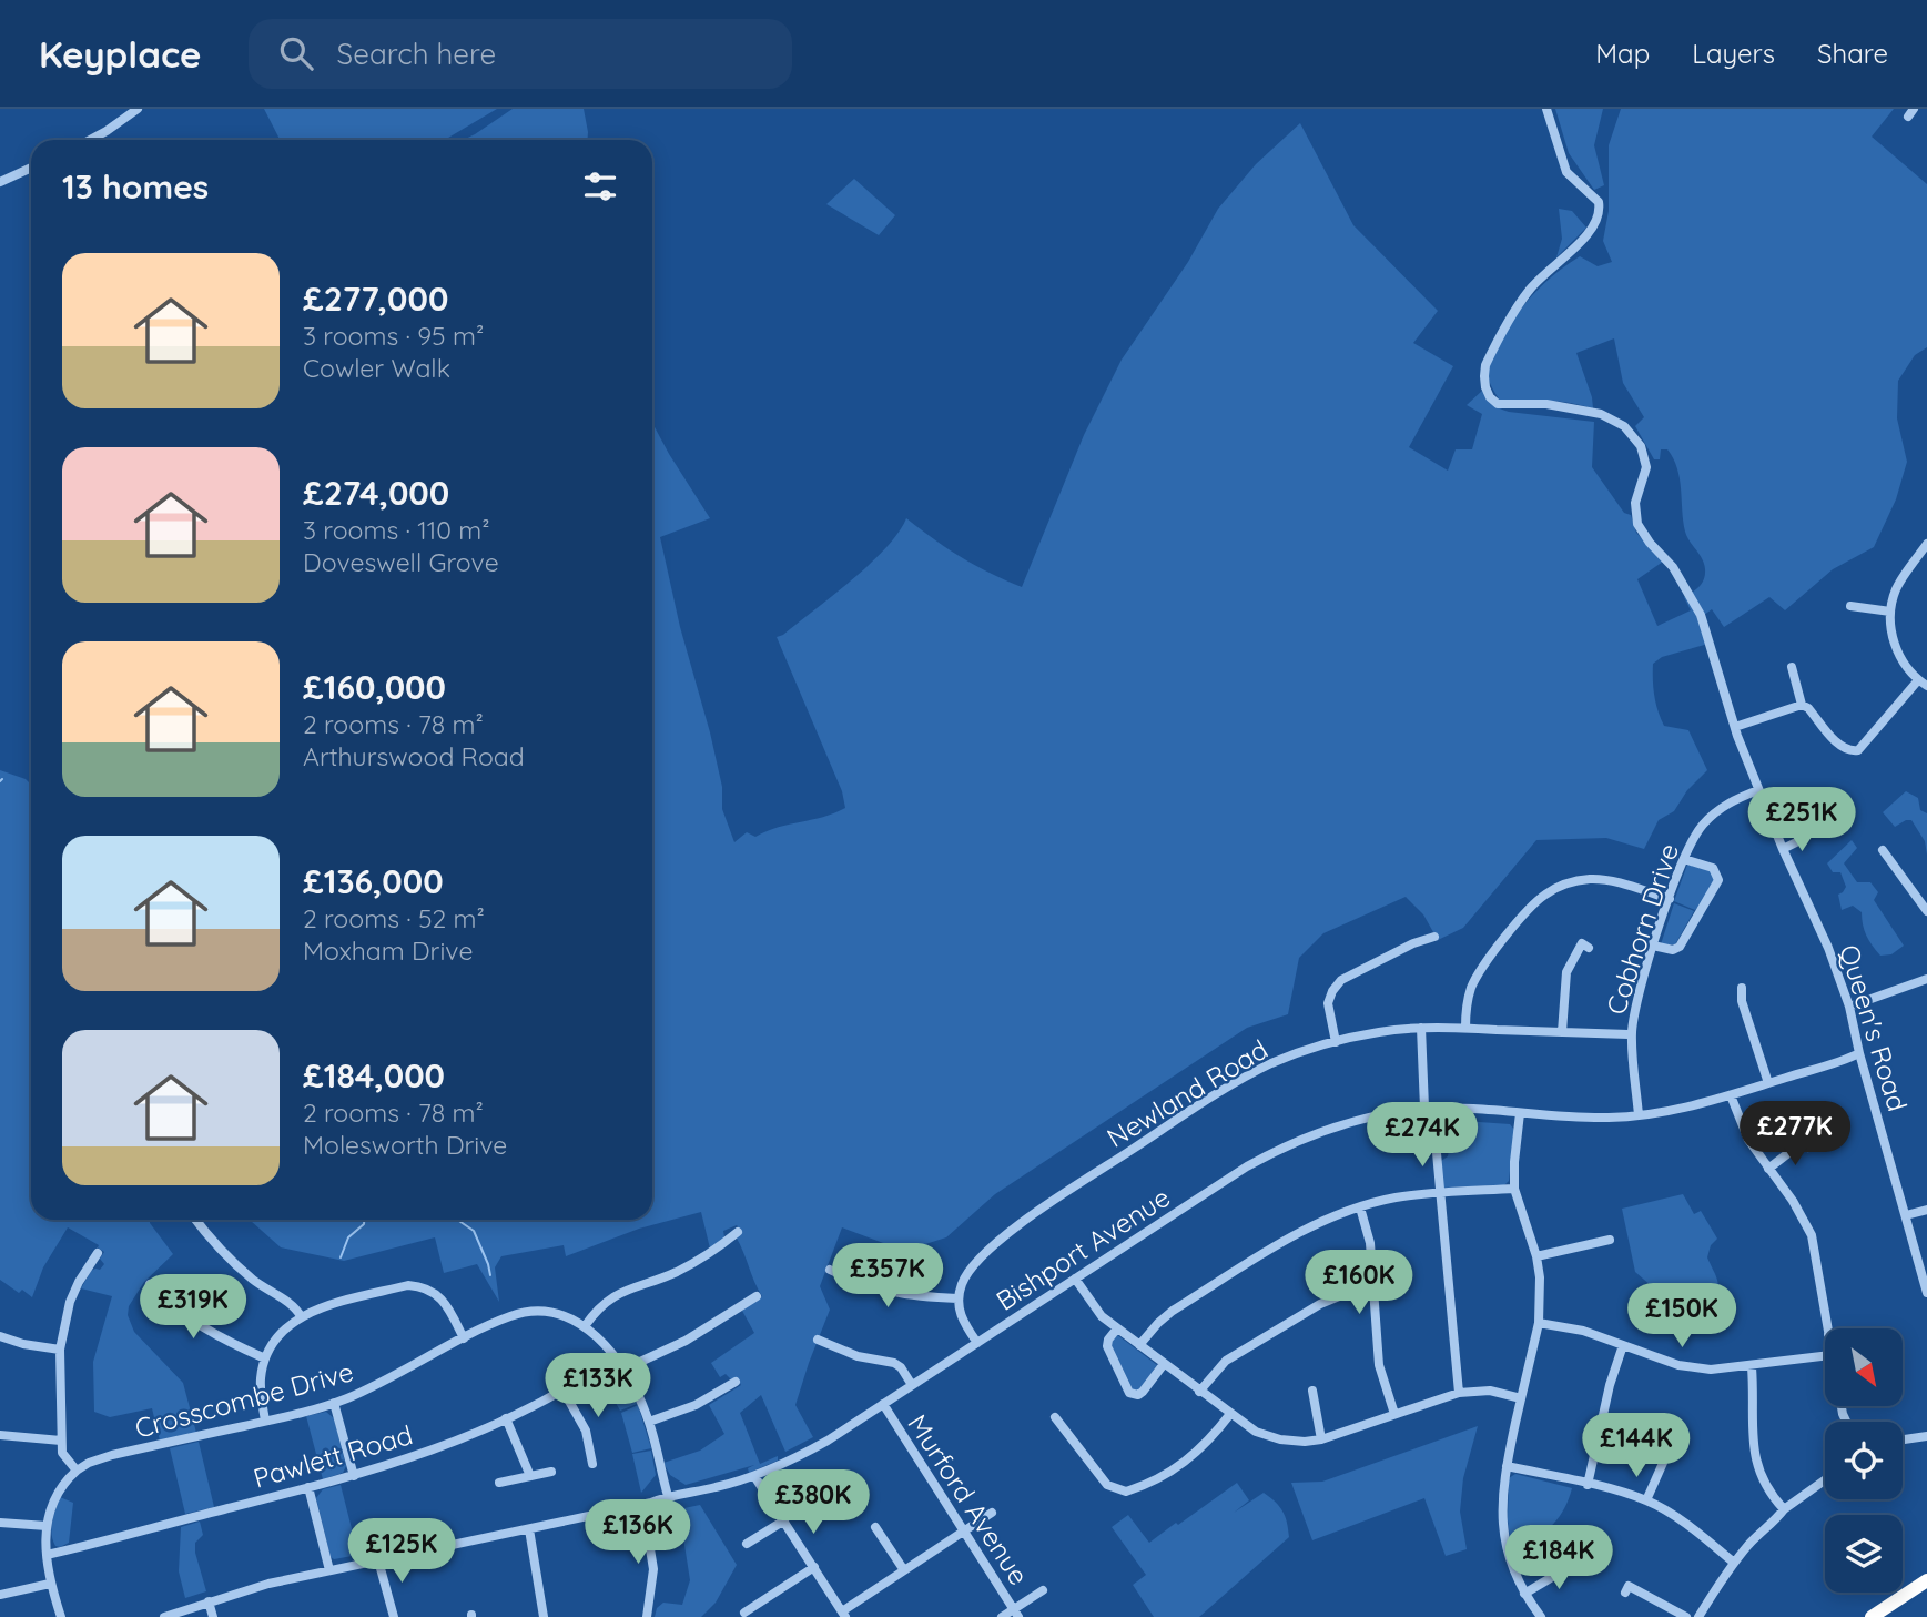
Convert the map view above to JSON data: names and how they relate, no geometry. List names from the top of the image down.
{
  "streets": {
    "street": [
      "Cobhorn Drive",
      "Queen's Road",
      "Newland Road",
      "Bishport Avenue",
      "Crosscombe Drive",
      "Pawlett Road",
      "Murford Avenue"
    ]
  },
  "crossings": [
    ["Cobhorn Drive", "Queen's Road"],
    ["Cobhorn Drive", "Newland Road"],
    ["Cobhorn Drive", "Bishport Avenue"],
    ["Queen's Road", "Bishport Avenue"],
    ["Bishport Avenue", "Crosscombe Drive"],
    ["Bishport Avenue", "Murford Avenue"],
    ["Crosscombe Drive", "Pawlett Road"]
  ],
  "north": "bottom right",
  "page": {
    "header": "Keyplace",
    "search": "Search here",
    "nav": ["Map", "Layers", "Share"],
    "heading": "13 homes",
    "list": [
      {
        "name": "£277,000",
        "note": "3 rooms · 95 m² · Cowler Walk"
      },
      {
        "name": "£274,000",
        "note": "3 rooms · 110 m² · Doveswell Grove"
      },
      {
        "name": "£160,000",
        "note": "2 rooms · 78 m² · Arthurswood Road"
      },
      {
        "name": "£136,000",
        "note": "2 rooms · 52 m² · Moxham Drive"
      },
      {
        "name": "£184,000",
        "note": "2 rooms · 78 m² · Molesworth Drive"
      }
    ],
    "price": [
      "£251K",
      "£277K",
      "£274K",
      "£357K",
      "£160K",
      "£319K",
      "£150K",
      "£133K",
      "£144K",
      "£380K",
      "£136K",
      "£125K",
      "£184K"
    ]
  }
}
